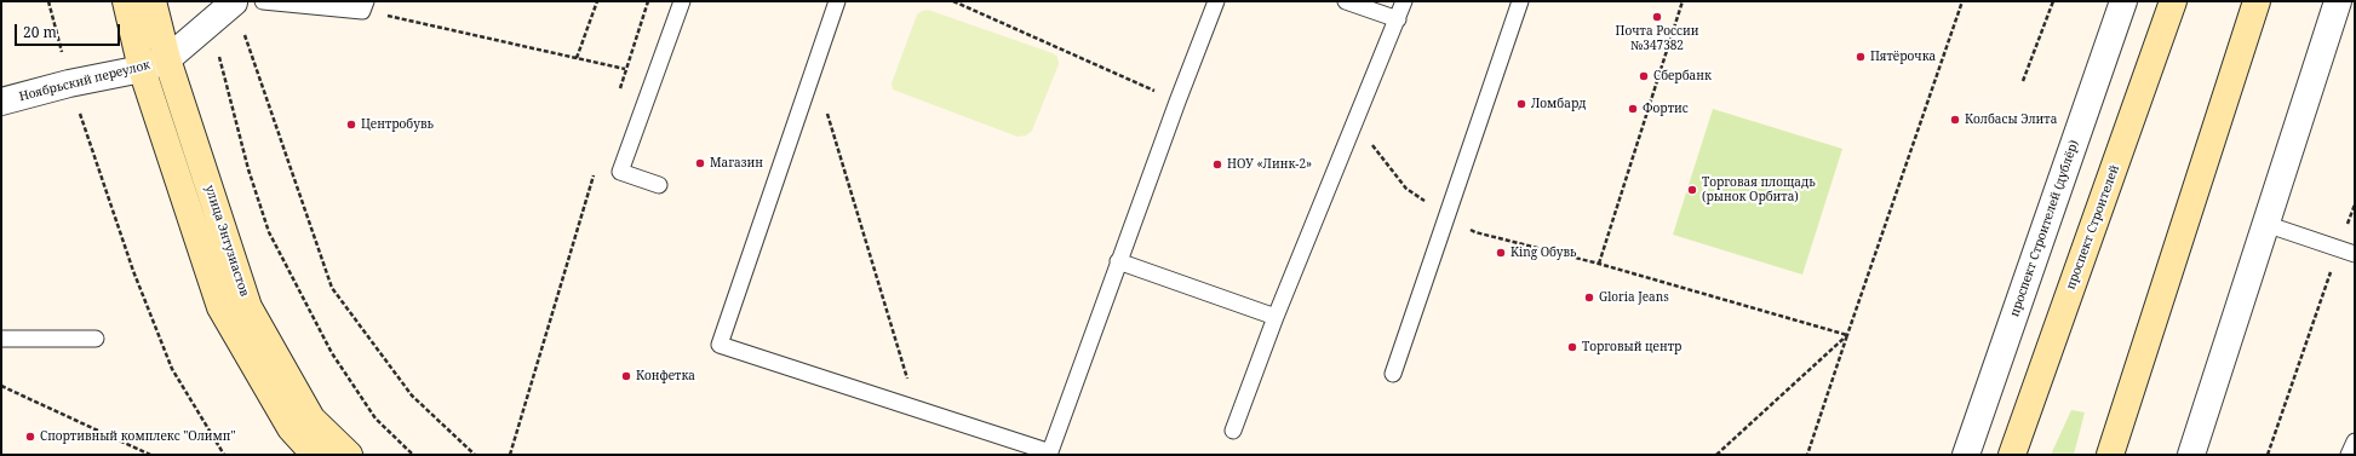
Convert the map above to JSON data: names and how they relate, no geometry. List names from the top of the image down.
{
  "streets": {
    "street": [
      "Ноябрьский переулок",
      "проспект Строителей",
      "проспект Строителей (дублёр)",
      "улица Энтузиастов"
    ]
  },
  "crossings": [
    ["Ноябрьский переулок", "улица Энтузиастов"]
  ],
  "places": [
    "Почта России №347382",
    "Пятёрочка",
    "Сбербанк",
    "Ломбард",
    "Фортис",
    "Колбасы Элита",
    "Центробувь",
    "Магазин",
    "НОУ «Линк-2»",
    "Торговая площадь (рынок Орбита)",
    "King Обувь",
    "Gloria Jeans",
    "Торговый центр",
    "Конфетка",
    "Спортивный комплекс \"Олимп\""
  ],
  "scale_bar": "20 m"
}
